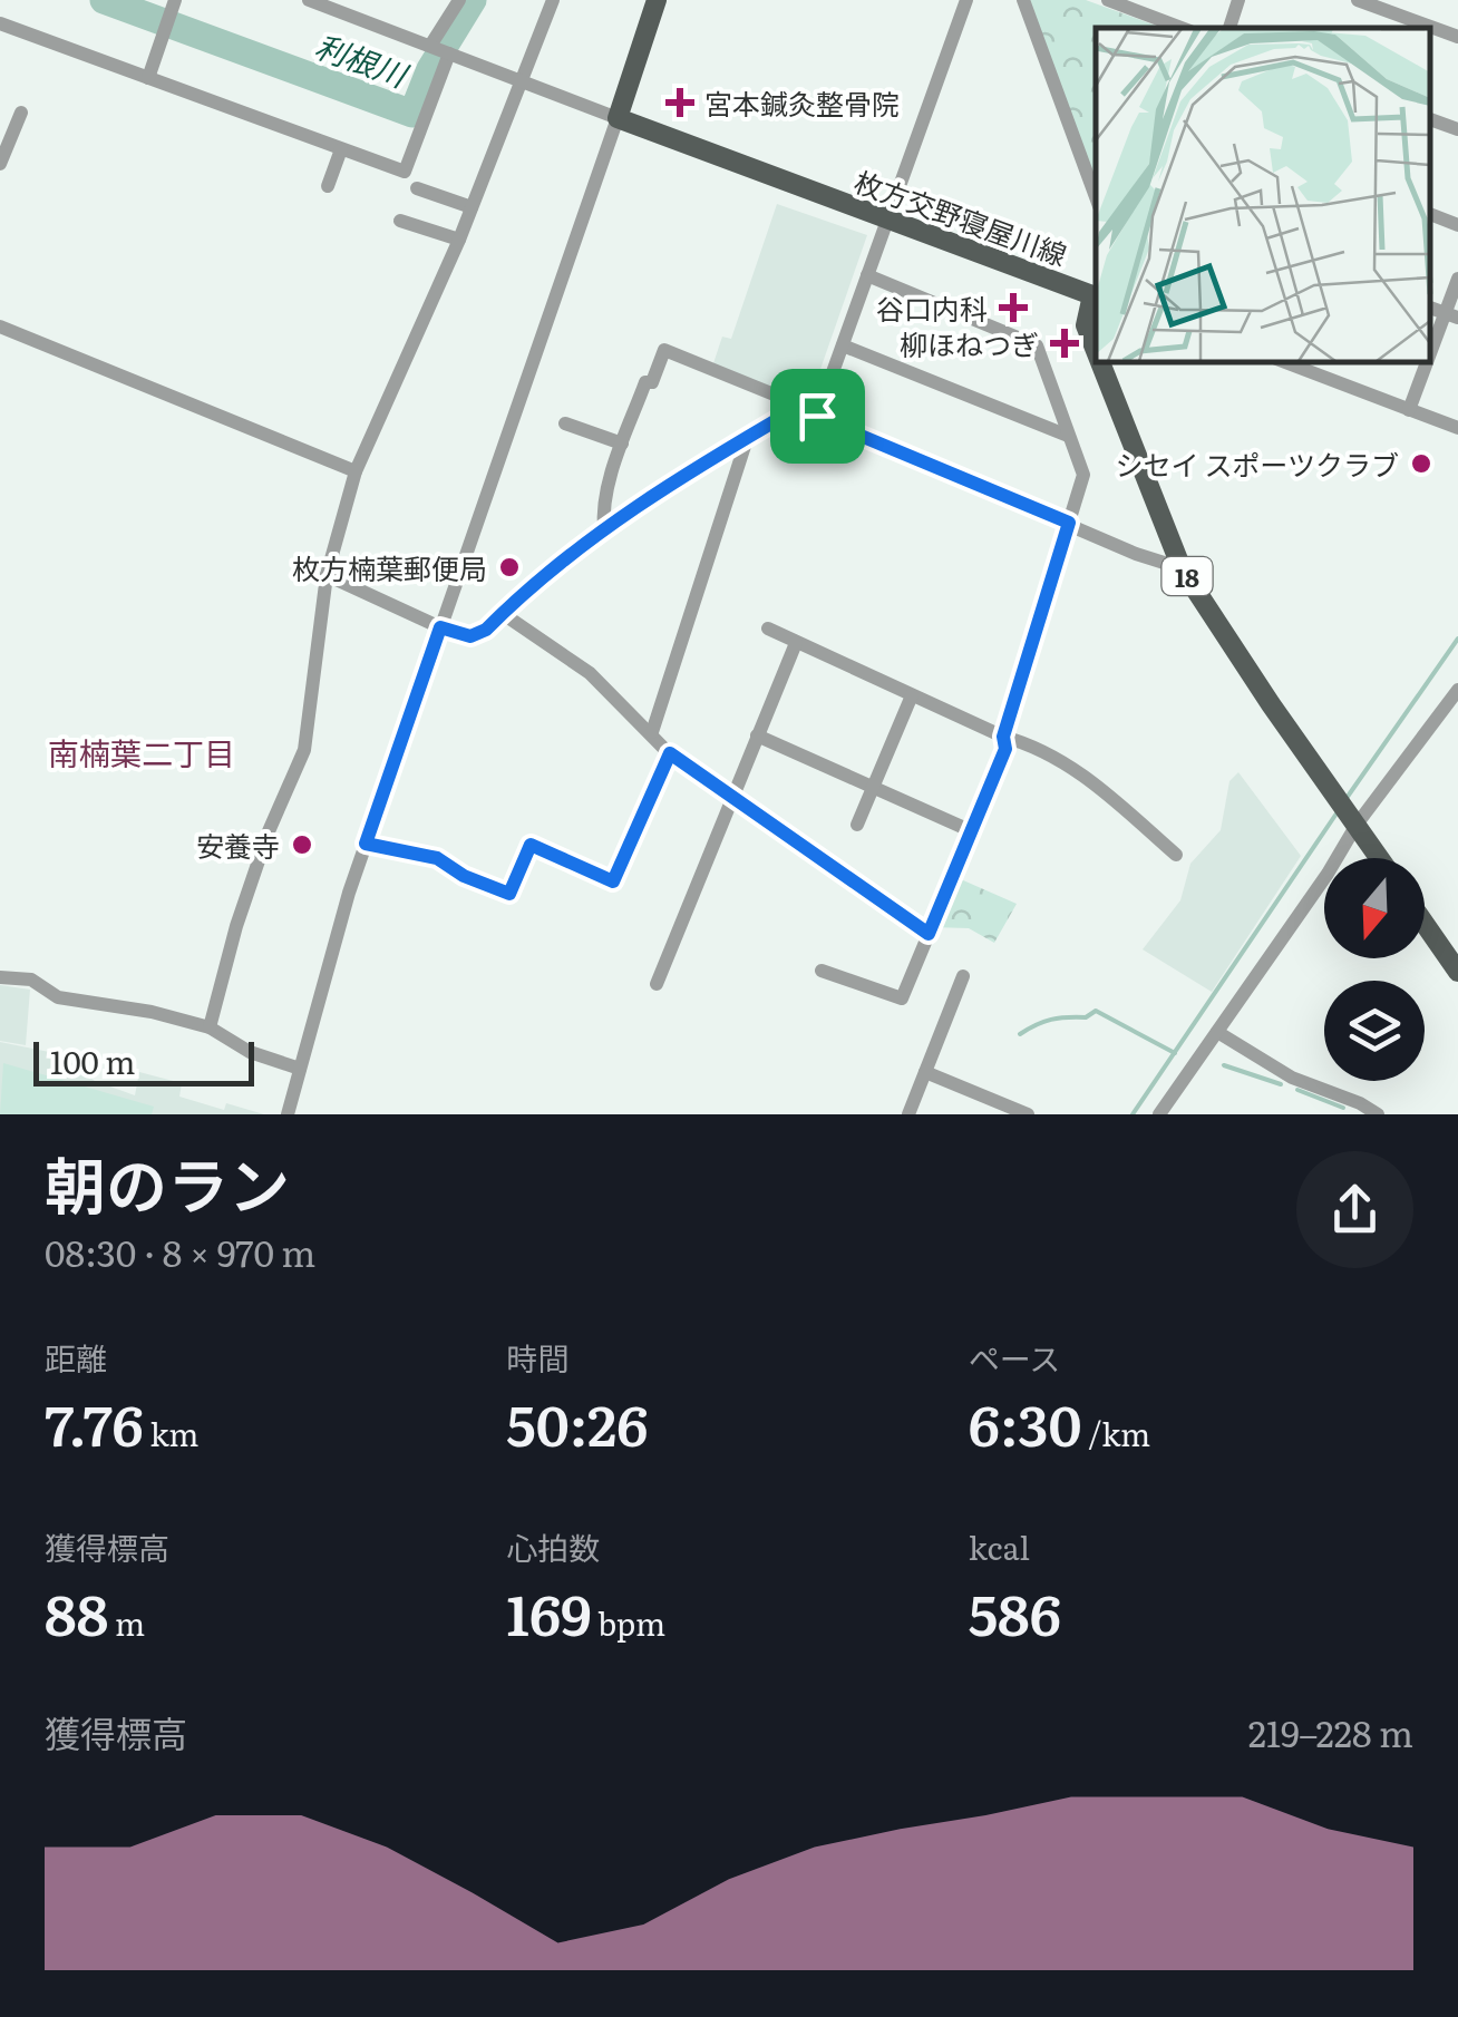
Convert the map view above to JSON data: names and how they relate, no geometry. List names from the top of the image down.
{
  "streets": {
    "main road": ["枚方交野寝屋川線", "18"]
  },
  "districts": ["南楠葉二丁目"],
  "water": ["利根川"],
  "places": {
    "health": ["宮本鍼灸整骨院", "谷口内科", "柳ほねつぎ"],
    "other": ["シセイ スポーツクラブ", "枚方楠葉郵便局", "安養寺"]
  },
  "scale_bar": "100 m",
  "north": "bottom",
  "page": {
    "scale": "100 m",
    "heading": ["朝のラン", "08:30 · 8 × 970 m"],
    "stats": [
      ["距離", "7.76 km"],
      ["時間", "50:26"],
      ["ペース", "6:30 /km"],
      ["獲得標高", "88 m"],
      ["心拍数", "169 bpm"],
      ["kcal", "586"]
    ],
    "chart": ["獲得標高", "219–228 m"]
  }
}
